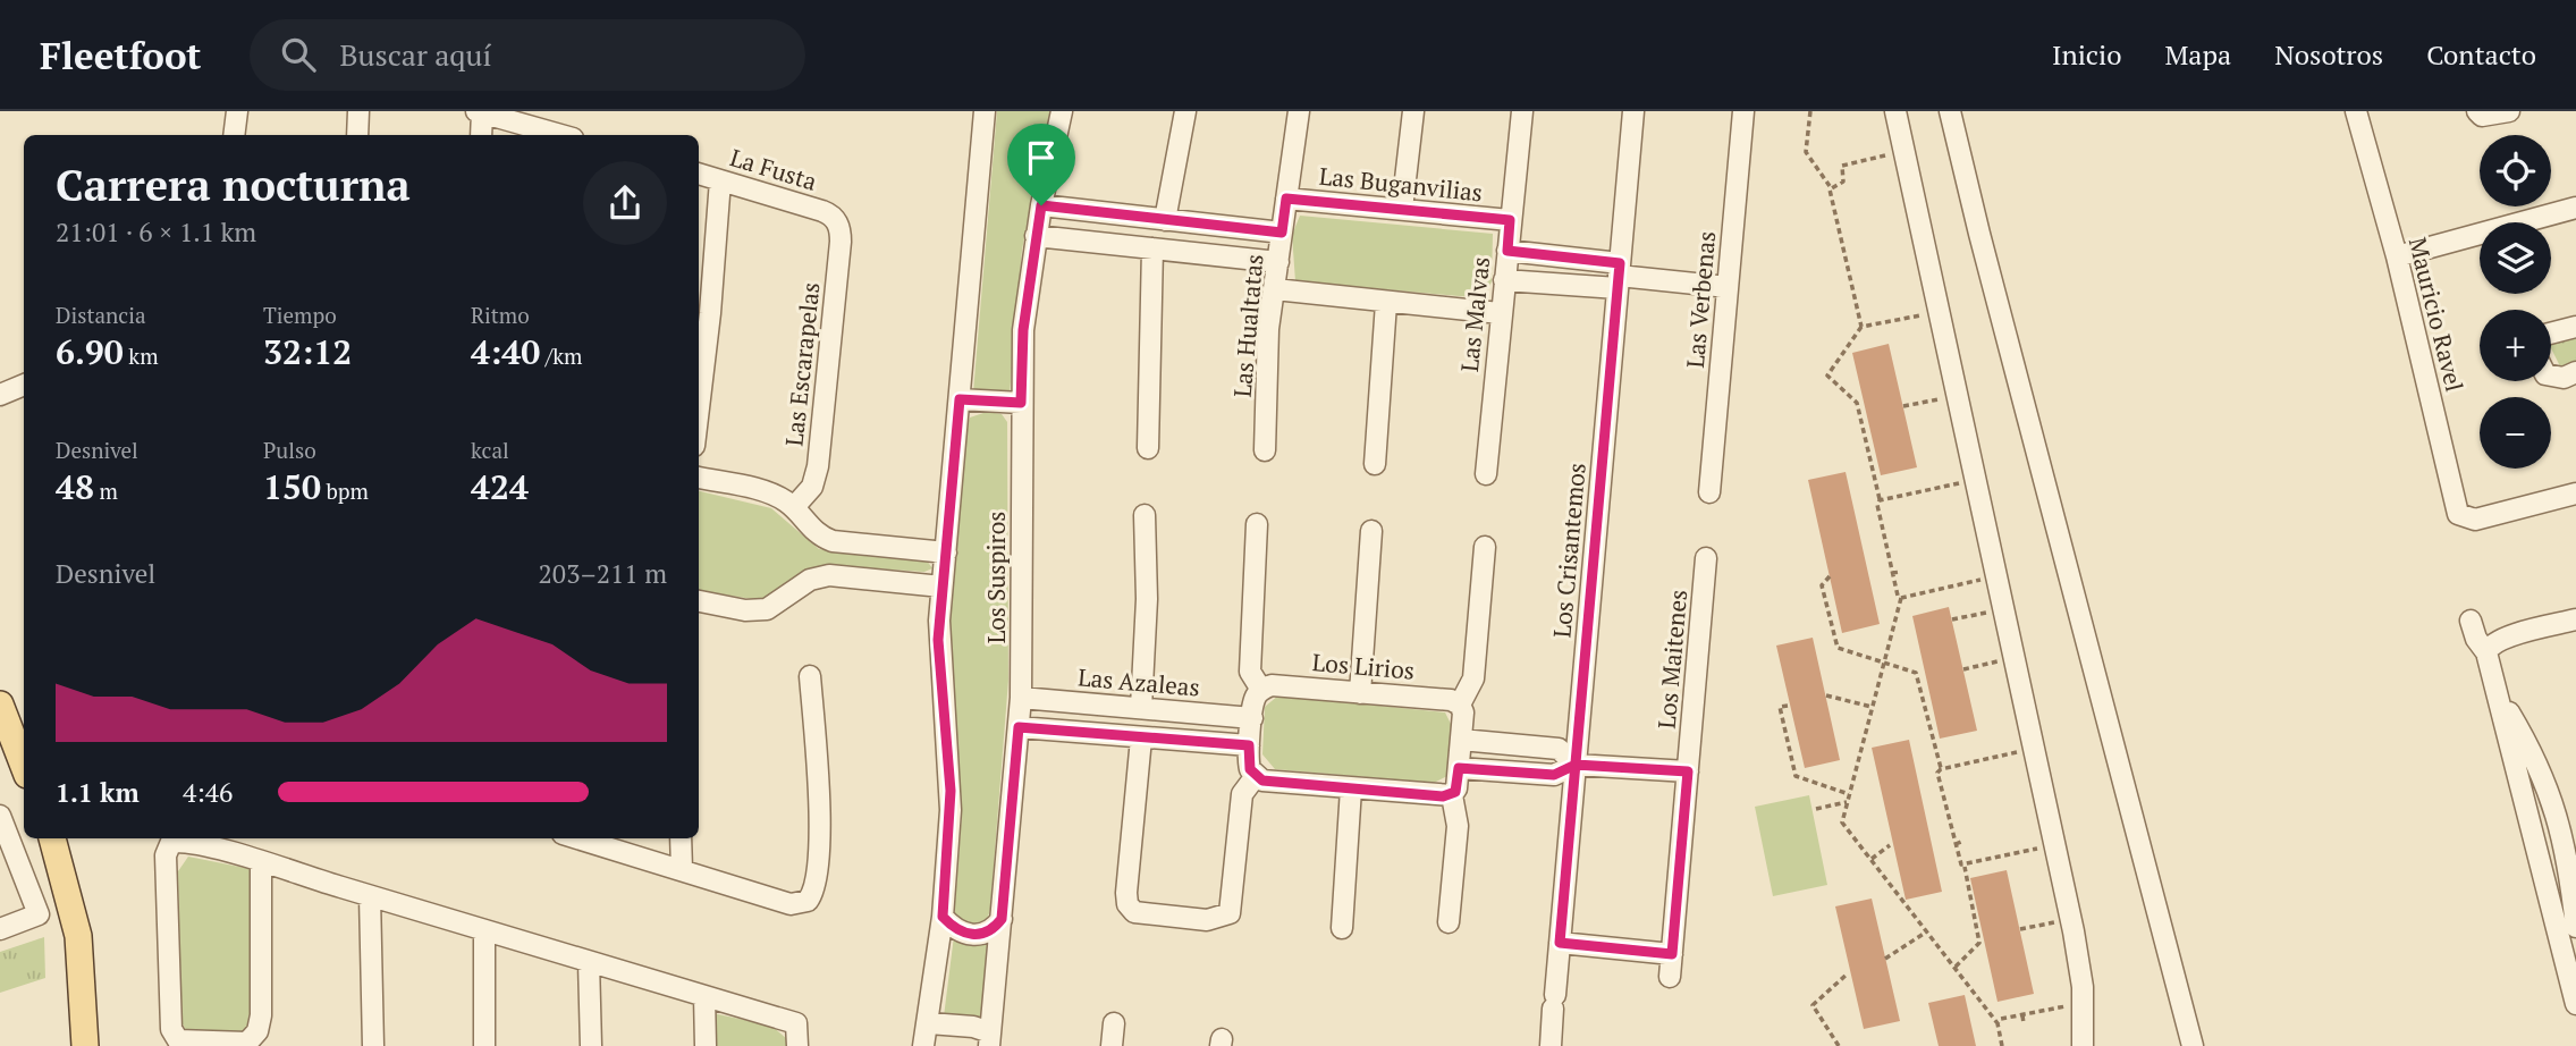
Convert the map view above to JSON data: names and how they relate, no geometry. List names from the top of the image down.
{
  "streets": {
    "street": [
      "La Fusta",
      "Las Buganvilias",
      "Las Verbenas",
      "Las Malvas",
      "Mauricio Ravel",
      "Las Hualtatas",
      "Las Escarapelas",
      "Los Crisantemos",
      "Los Suspiros",
      "Los Maitenes",
      "Los Lirios",
      "Las Azaleas"
    ]
  },
  "crossings": [
    ["La Fusta", "Las Escarapelas"],
    ["Las Buganvilias", "Las Malvas"],
    ["Las Buganvilias", "Las Hualtatas"],
    ["Los Suspiros", "Las Azaleas"]
  ],
  "page": {
    "header": "Fleetfoot",
    "search": "Buscar aquí",
    "nav": [
      "Inicio",
      "Mapa",
      "Nosotros",
      "Contacto"
    ],
    "map_buttons": ["+", "−"],
    "heading": ["Carrera nocturna", "21:01 · 6 × 1.1 km"],
    "stats": [
      ["Distancia", "6.90 km"],
      ["Tiempo", "32:12"],
      ["Ritmo", "4:40 /km"],
      ["Desnivel", "48 m"],
      ["Pulso", "150 bpm"],
      ["kcal", "424"]
    ],
    "chart": ["Desnivel", "203–211 m"],
    "list": [
      {
        "name": "1.1 km",
        "note": "4:46"
      }
    ]
  }
}
